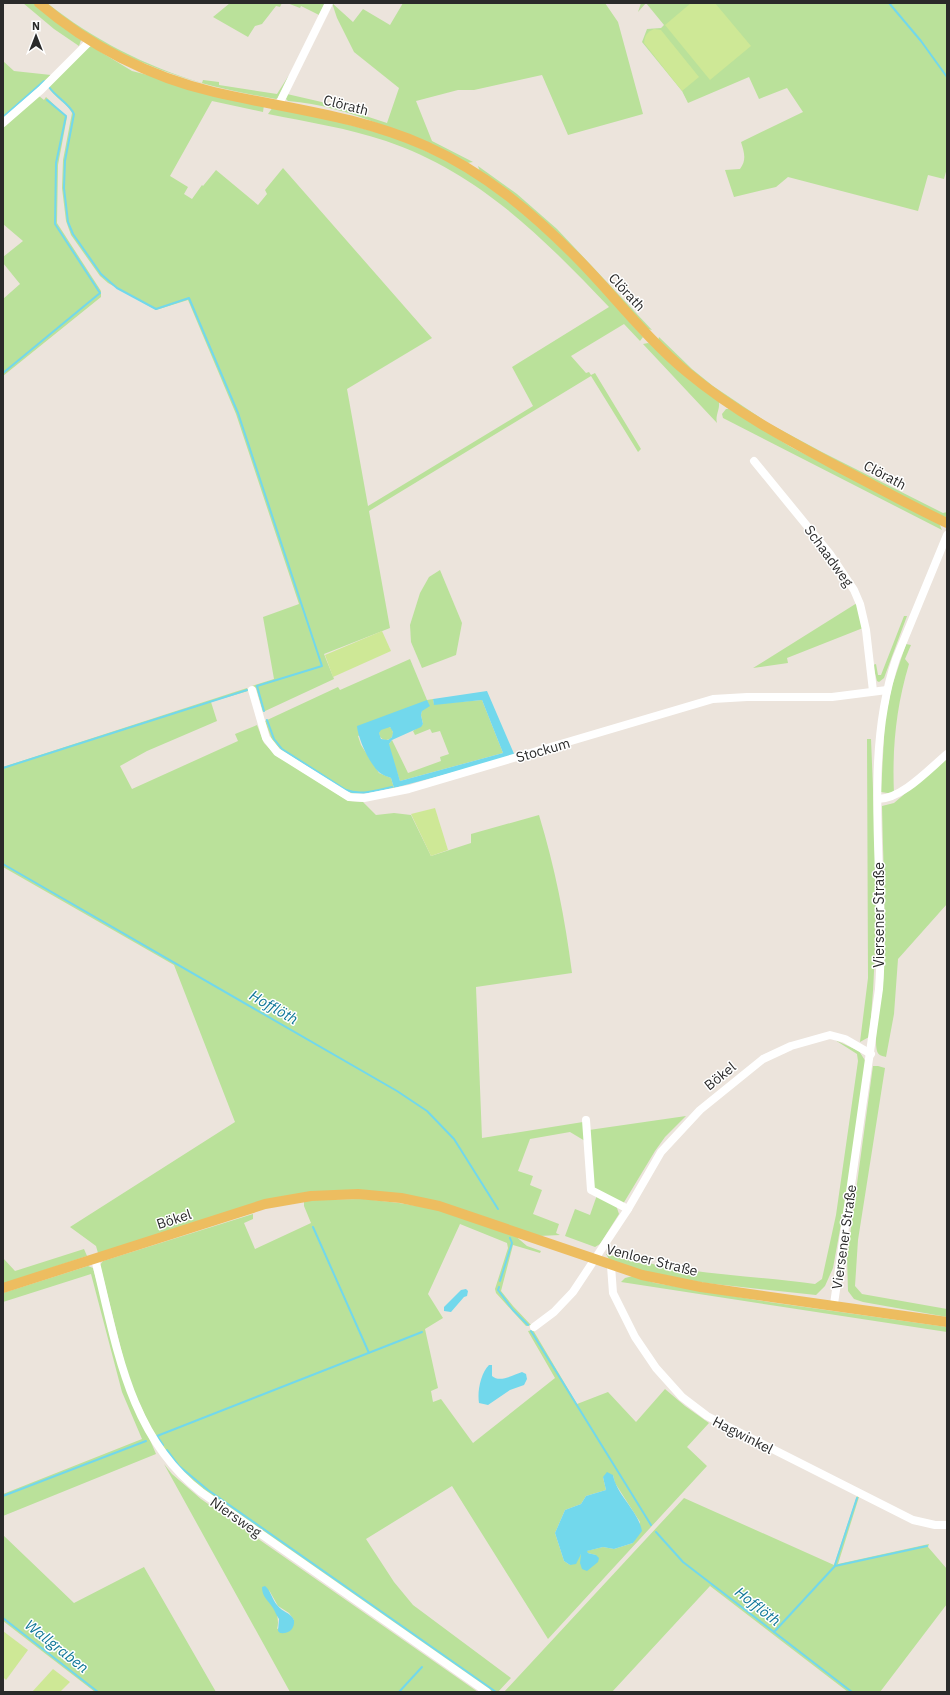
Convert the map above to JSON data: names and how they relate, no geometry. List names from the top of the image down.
{
  "streets": {
    "main road": ["Clörath", "Bökel", "Venloer Straße"],
    "street": [
      "Schaadweg",
      "Stockum",
      "Viersener Straße",
      "Hagwinkel",
      "Niersweg"
    ]
  },
  "crossings": [
    ["Schaadweg", "Stockum"],
    ["Stockum", "Viersener Straße"],
    ["Viersener Straße", "Bökel"],
    ["Viersener Straße", "Venloer Straße"],
    ["Bökel", "Venloer Straße"],
    ["Bökel", "Niersweg"],
    ["Venloer Straße", "Hagwinkel"]
  ],
  "water": ["Hofflöth", "Wallgraben"],
  "north": "top"
}
